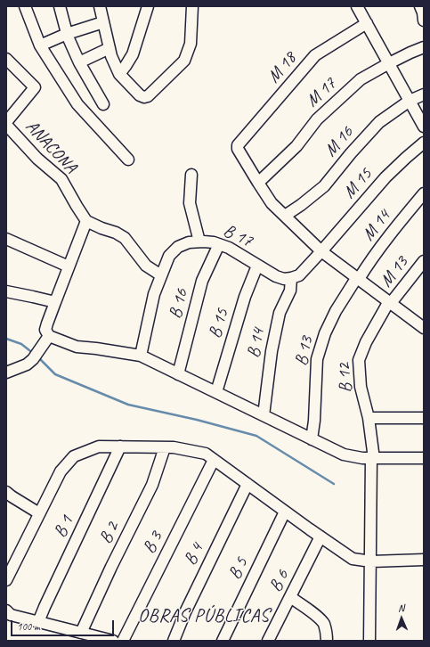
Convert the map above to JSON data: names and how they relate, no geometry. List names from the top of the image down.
{
  "streets": {
    "street": [
      "M 18",
      "M 17",
      "M 16",
      "ANACONA",
      "M 15",
      "M 14",
      "B 17",
      "M 13",
      "B 16",
      "B 15",
      "B 14",
      "B 13",
      "B 12",
      "B 1",
      "B 2",
      "B 3",
      "B 4",
      "B 5",
      "B 6"
    ]
  },
  "crossings": [
    ["M 18", "M 17"],
    ["M 14", "B 13"],
    ["B 17", "B 16"],
    ["B 17", "B 15"],
    ["B 17", "B 14"],
    ["M 13", "B 12"]
  ],
  "districts": ["OBRAS PÚBLICAS"],
  "scale_bar": "100 m",
  "north": "top"
}
